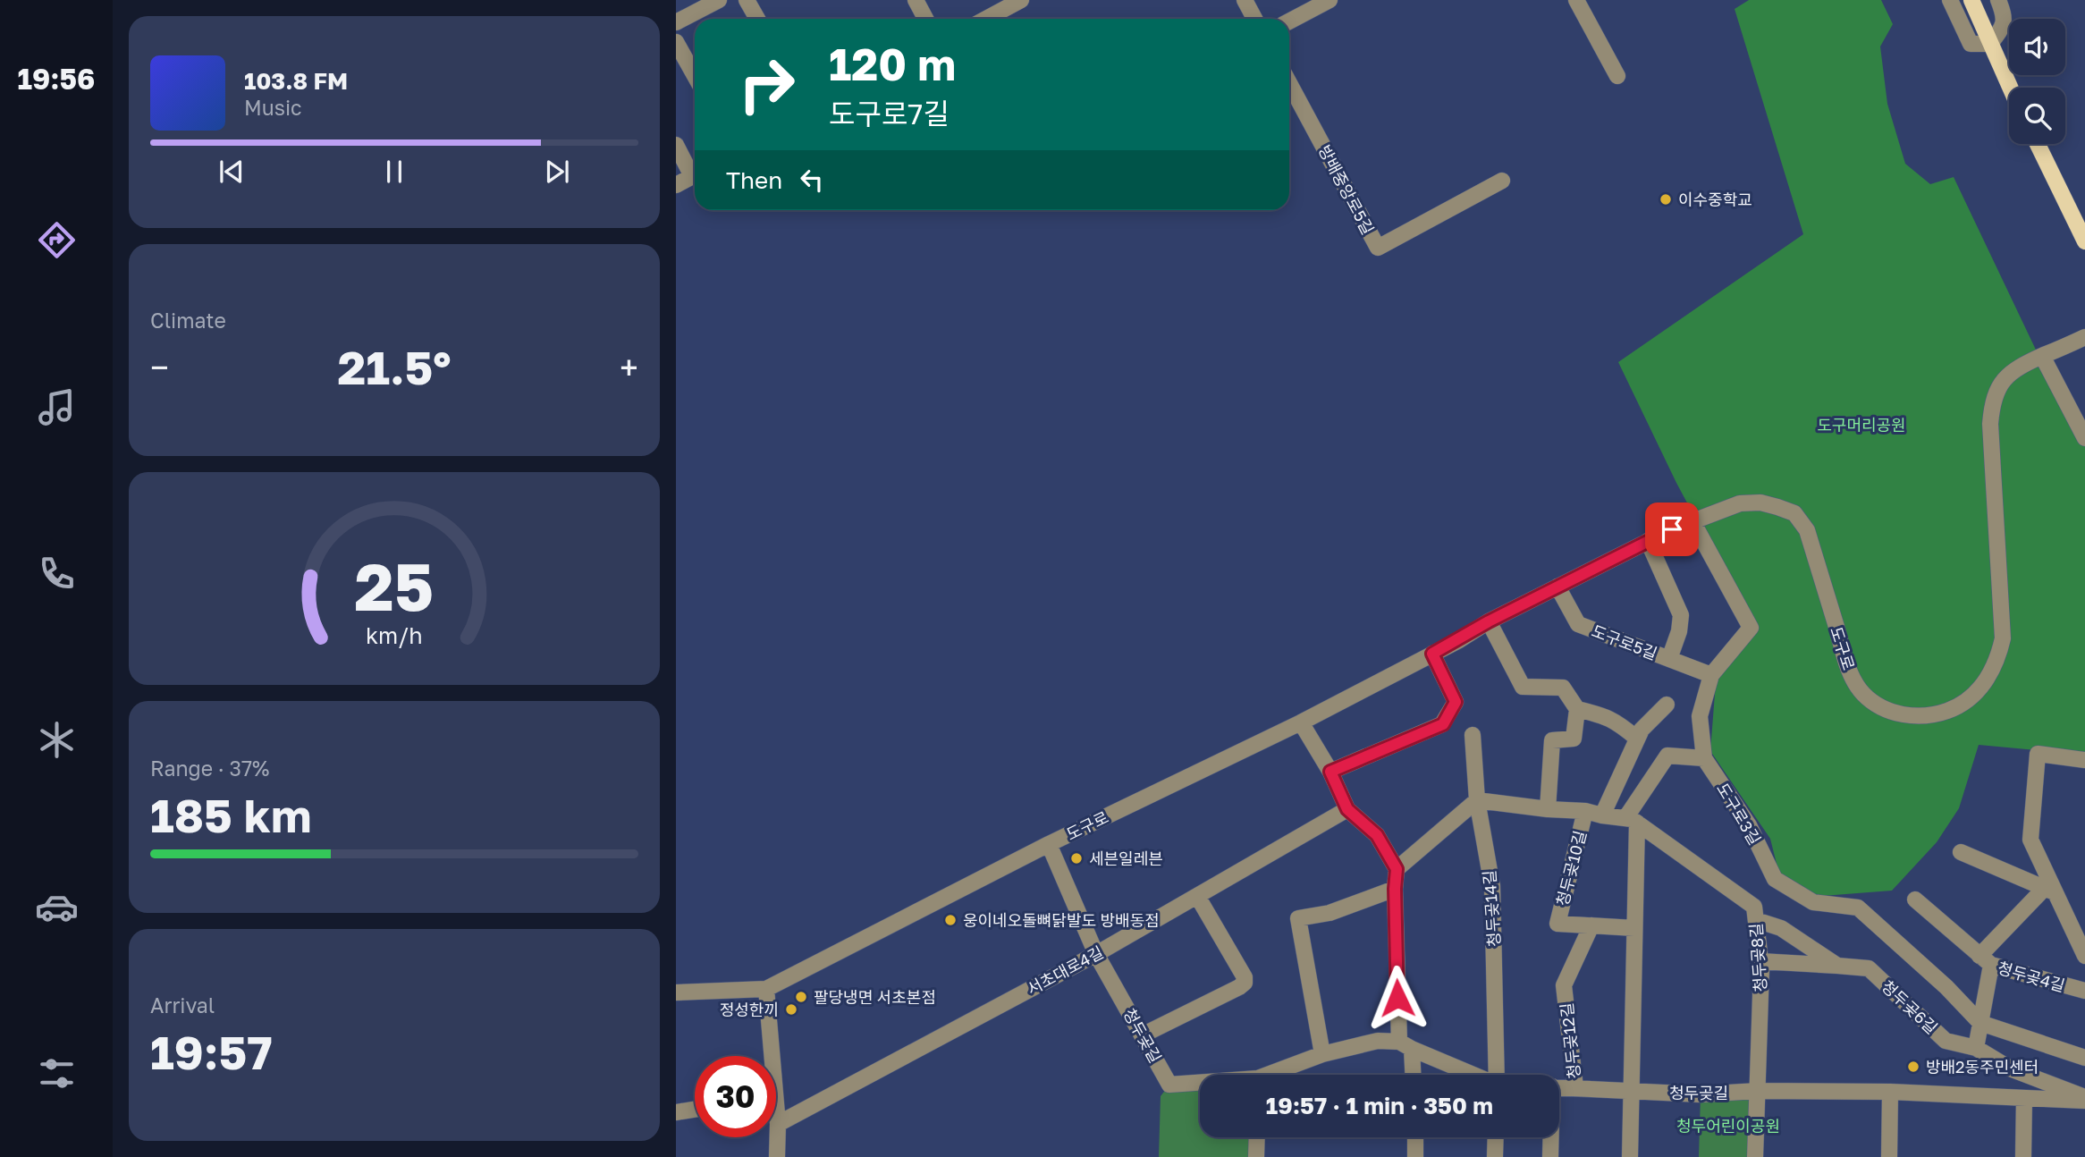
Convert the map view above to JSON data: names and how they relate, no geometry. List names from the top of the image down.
{
  "streets": {
    "street": [
      "방배중앙로5길",
      "도구로5길",
      "도구로",
      "도구로3길",
      "청두곶10길",
      "청두곶14길",
      "청두곶8길",
      "서초대로4길",
      "청두곶4길",
      "청두곶6길",
      "청두곶길",
      "청두곶12길"
    ]
  },
  "crossings": [
    ["도구로5길", "도구로"],
    ["도구로5길", "도구로3길"],
    ["도구로", "도구로3길"],
    ["도구로", "청두곶길"],
    ["청두곶10길", "청두곶8길"],
    ["청두곶10길", "청두곶12길"],
    ["청두곶14길", "청두곶8길"],
    ["청두곶8길", "청두곶6길"],
    ["청두곶8길", "청두곶길"],
    ["서초대로4길", "청두곶길"],
    ["청두곶6길", "청두곶길"],
    ["청두곶길", "청두곶12길"]
  ],
  "parks": ["도구머리공원", "청두어린이공원"],
  "places": [
    "이수중학교",
    "세븐일레븐",
    "웅이네오돌뼈닭발도 방배동점",
    "팔당냉면 서초본점",
    "정성한끼",
    "방배2동주민센터"
  ],
  "page": {
    "tabs": "19:56",
    "turn": ["120 m", "도구로7길"],
    "song": ["103.8 FM", "Music"],
    "then": "Then",
    "tile": [
      "Climate",
      ["Range · 37%", "185 km"],
      ["Arrival", "19:57"]
    ],
    "heat": ["−", "21.5°", "+"],
    "limit": "30",
    "trip": "19:57 · 1 min · 350 m",
    "gauge": ["25", "km/h"]
  }
}
